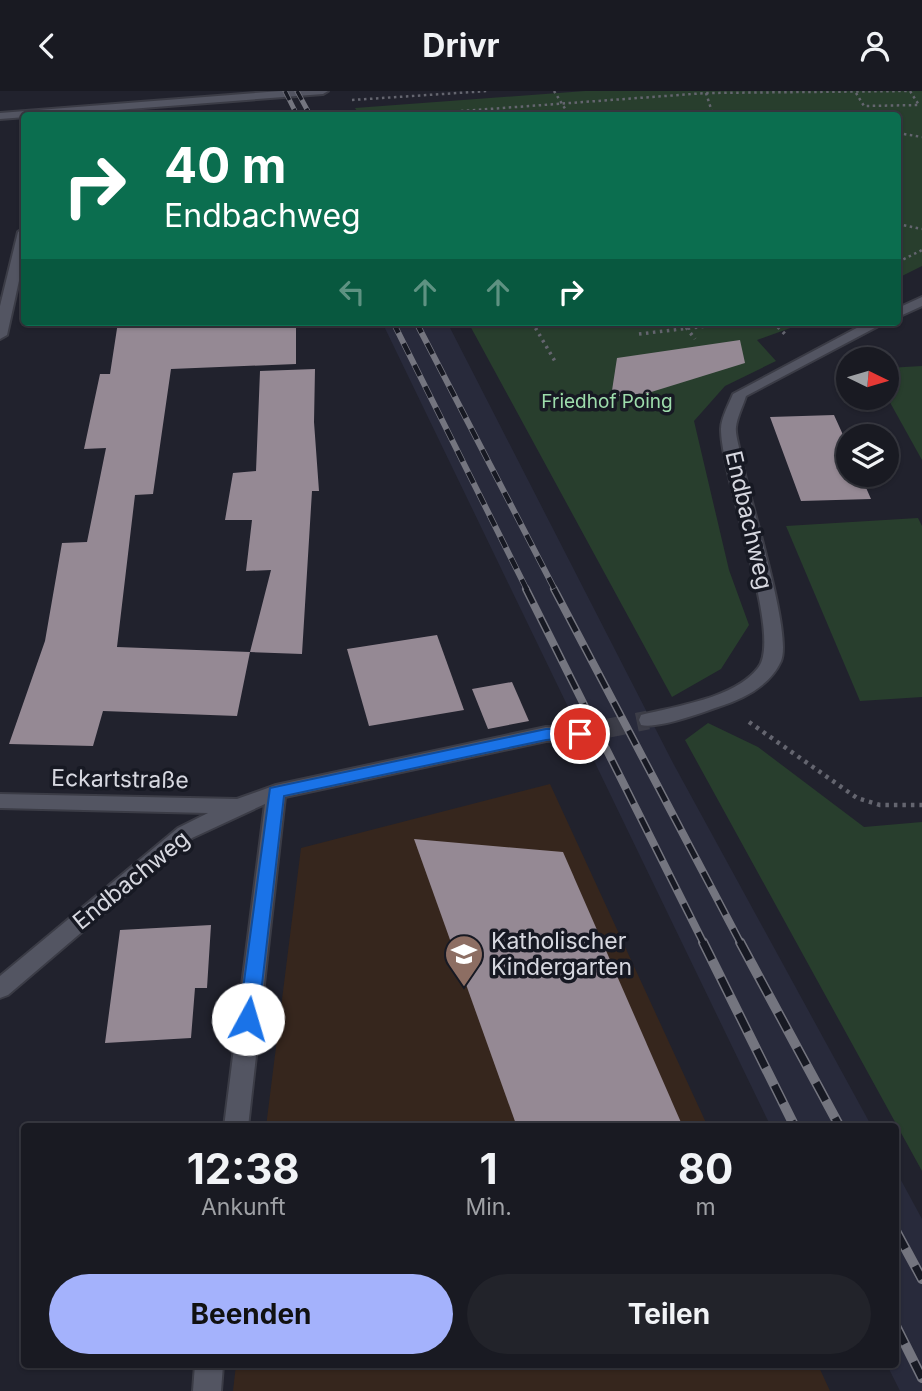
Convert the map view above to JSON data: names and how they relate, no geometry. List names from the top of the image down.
{
  "streets": {
    "street": ["Endbachweg", "Eckartstraße"]
  },
  "crossings": [
    ["Endbachweg", "Eckartstraße"]
  ],
  "parks": ["Friedhof Poing"],
  "places": {
    "school or university": ["Katholischer Kindergarten"]
  },
  "north": "right",
  "page": {
    "header": "Drivr",
    "turn": ["40 m", "Endbachweg"],
    "eta": [
      "12:38",
      "Ankunft",
      "1",
      "Min.",
      "80",
      "m"
    ],
    "buttons": ["Beenden", "Teilen"]
  }
}
